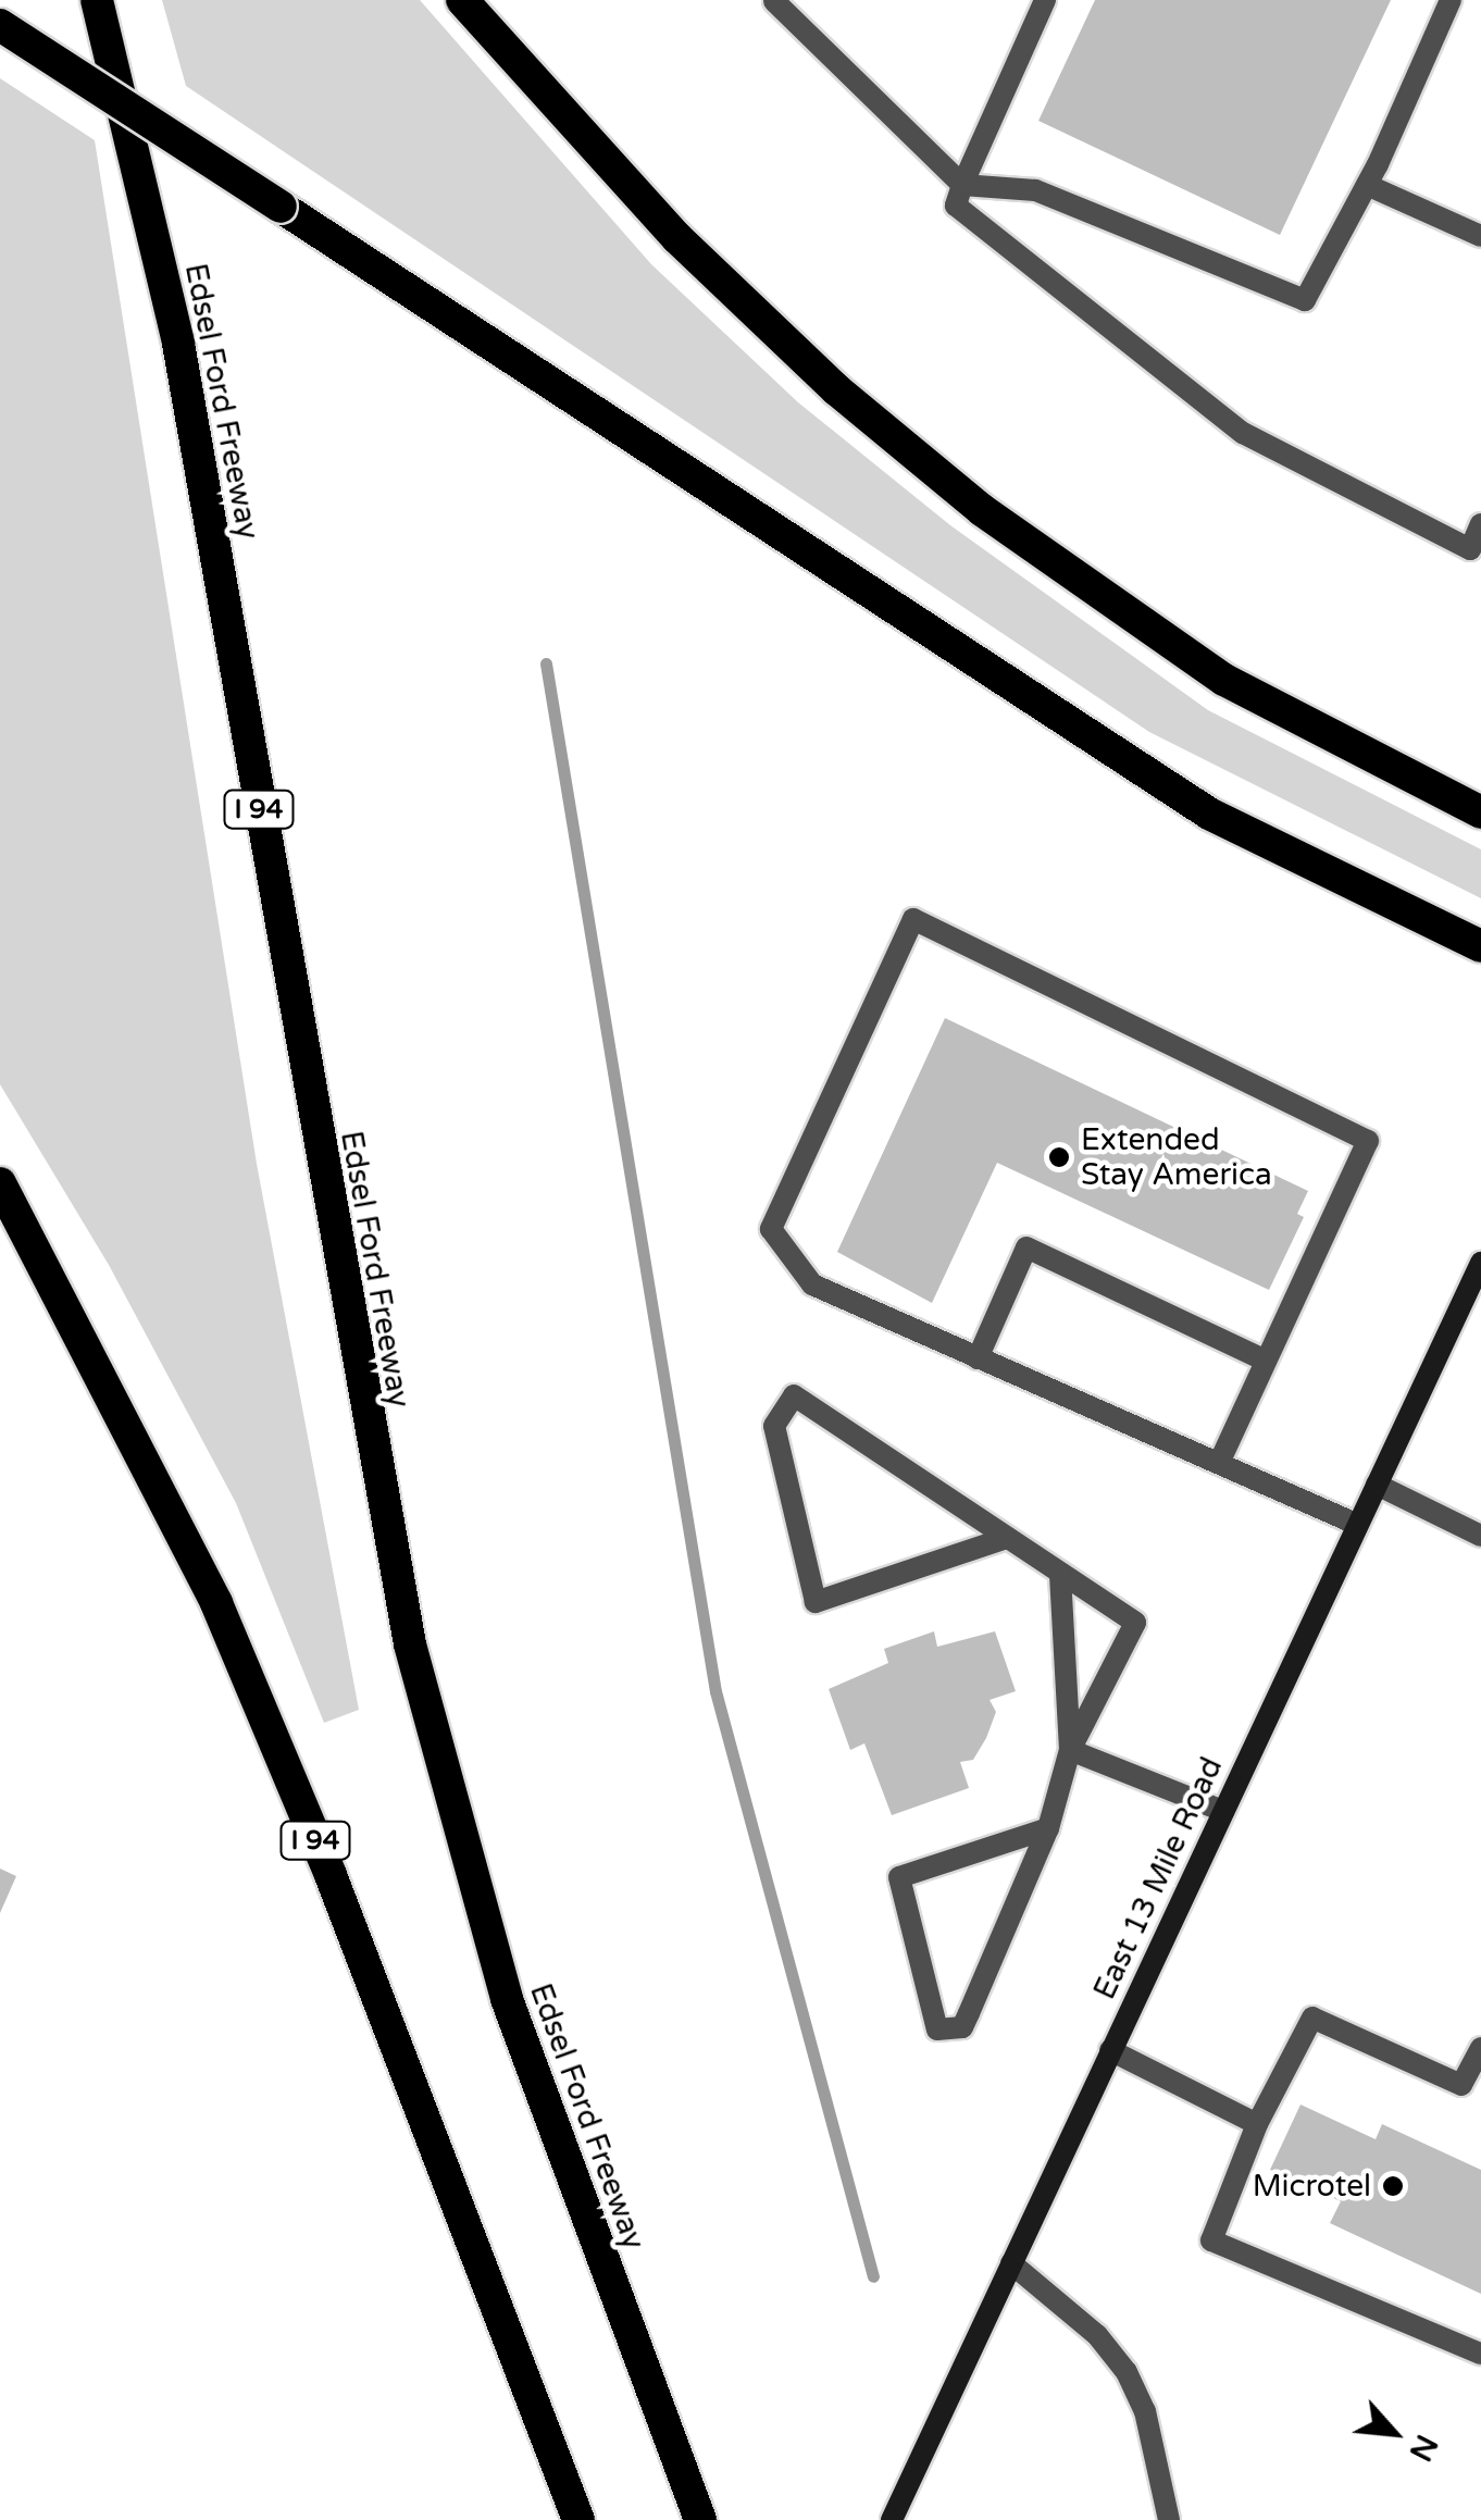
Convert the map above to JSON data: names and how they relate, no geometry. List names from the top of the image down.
{
  "streets": {
    "highway": ["Edsel Ford Freeway", "I 94"],
    "main road": ["East 13 Mile Road"]
  },
  "places": ["Extended Stay America", "Microtel"],
  "north": "bottom right"
}
